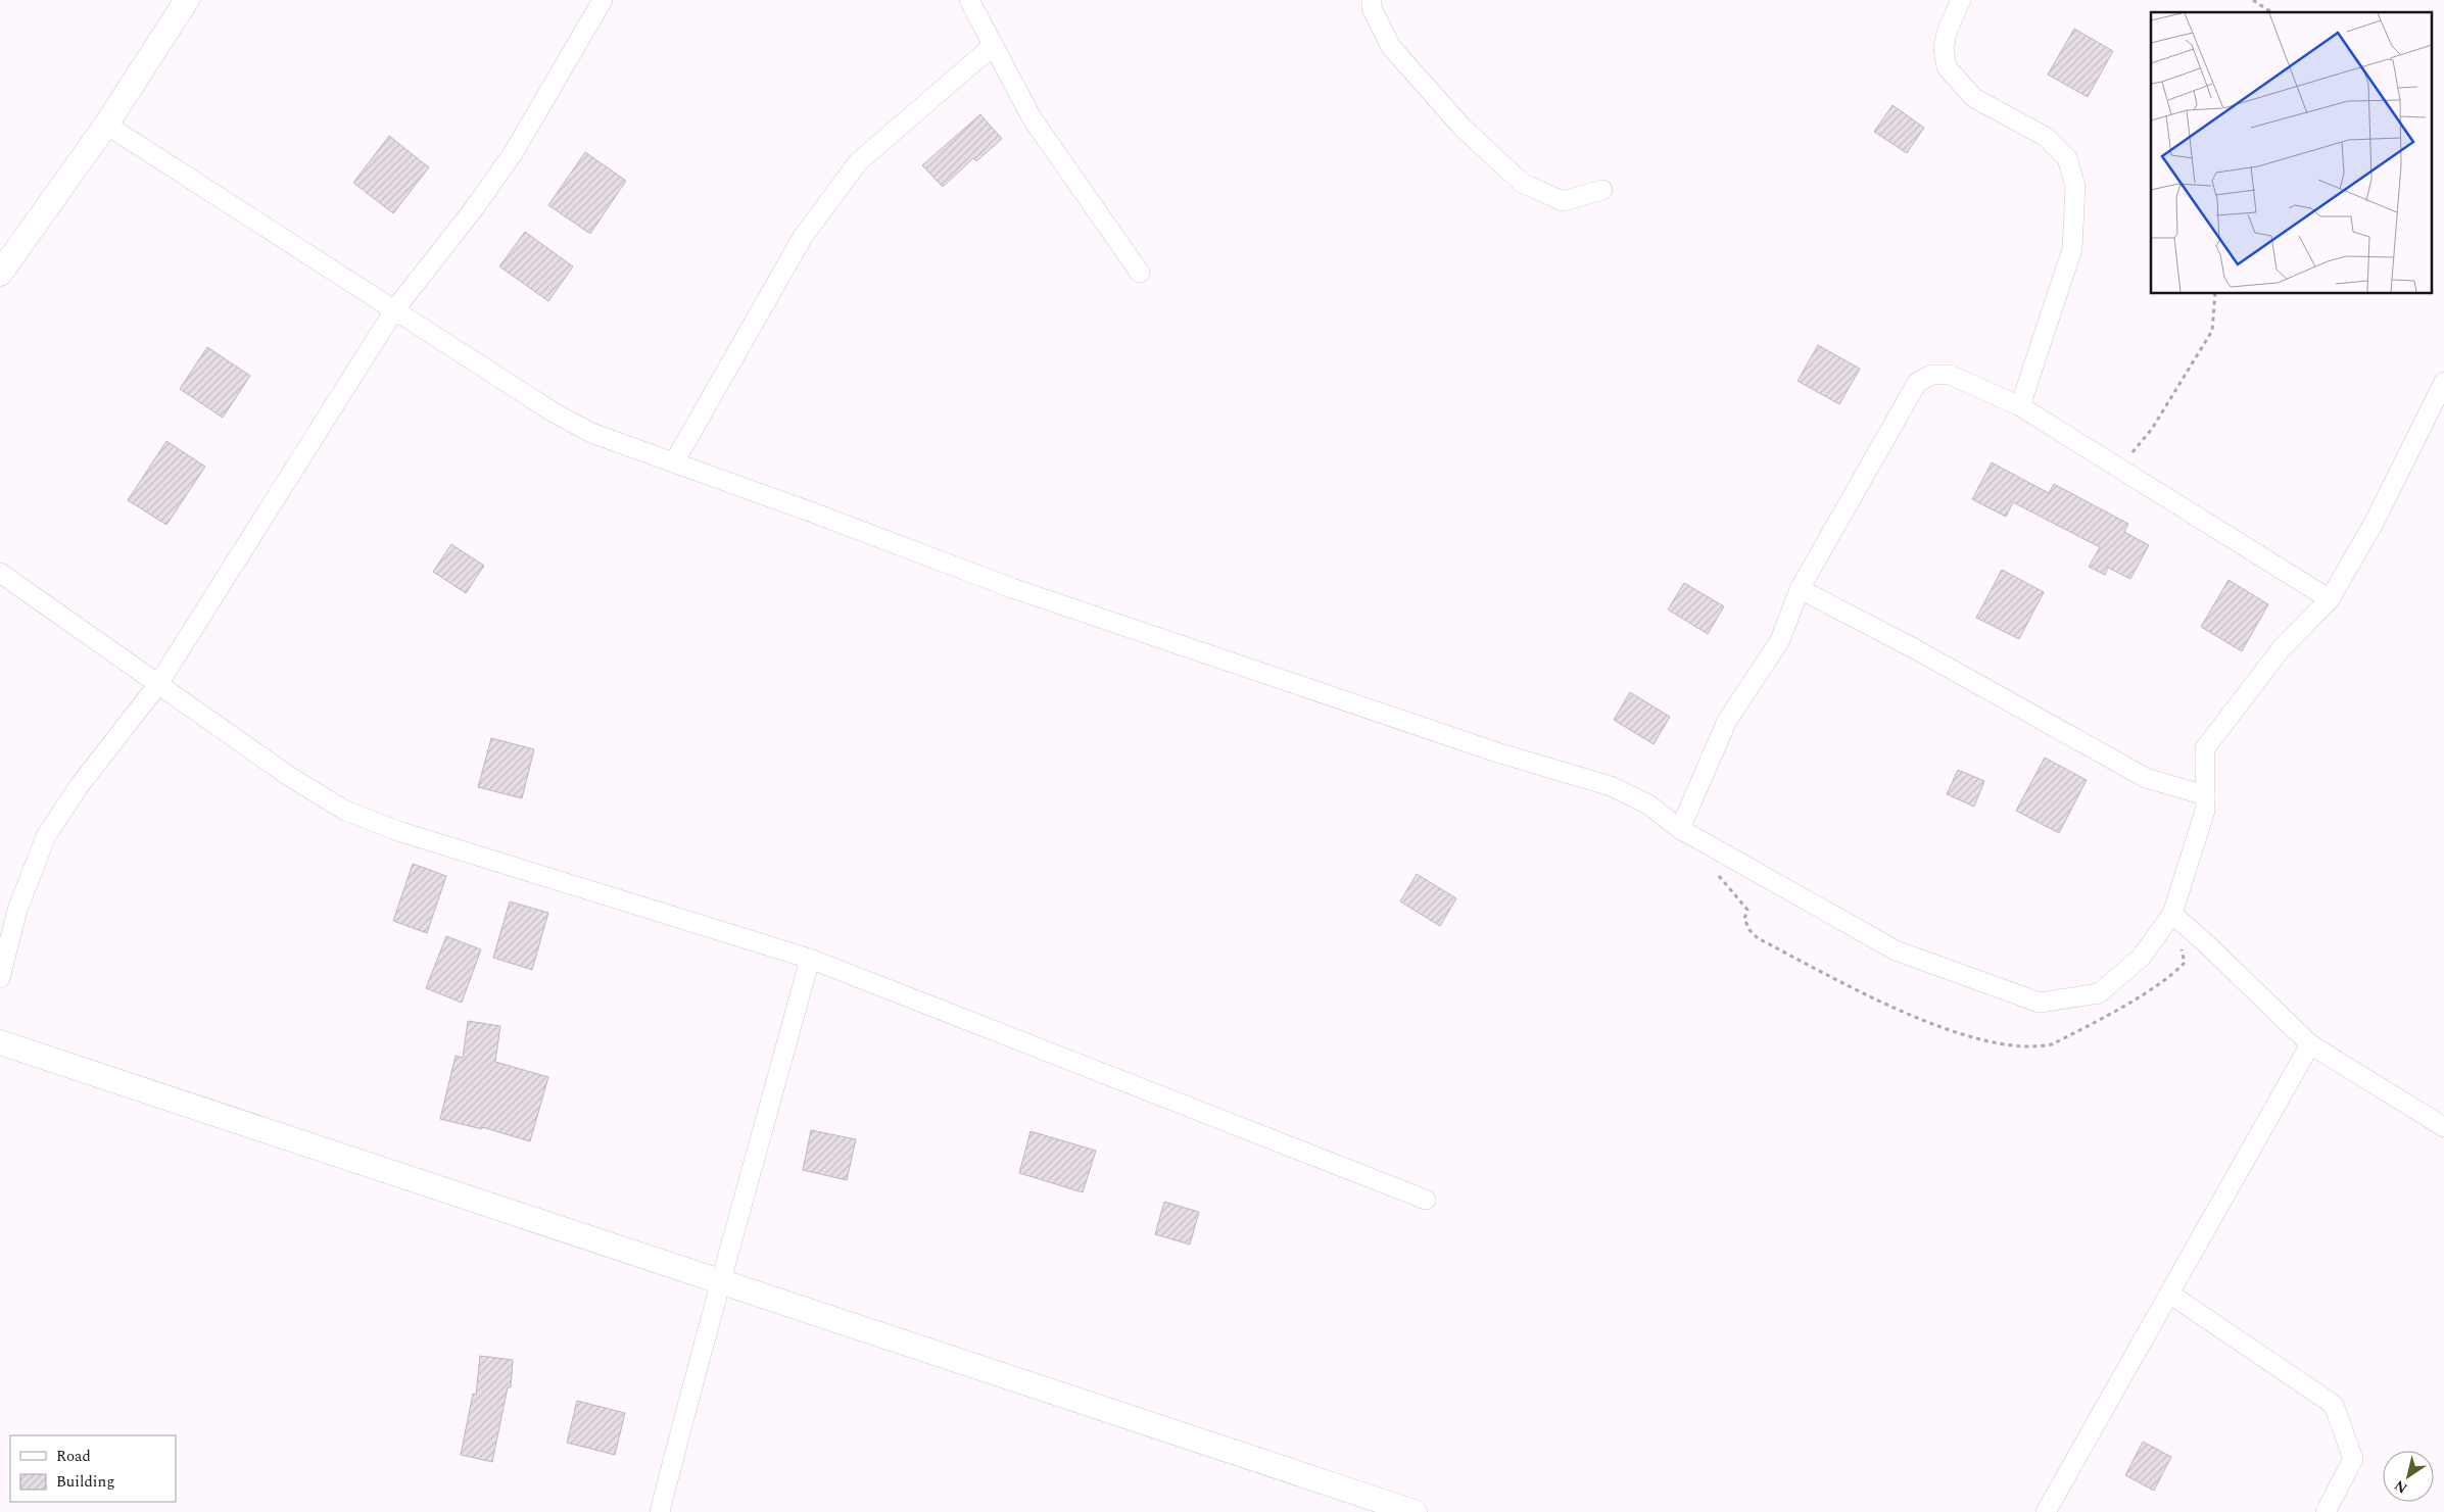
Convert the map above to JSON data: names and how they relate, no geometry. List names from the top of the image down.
{
  "legend": ["Road", "Building"],
  "north": "bottom left"
}
